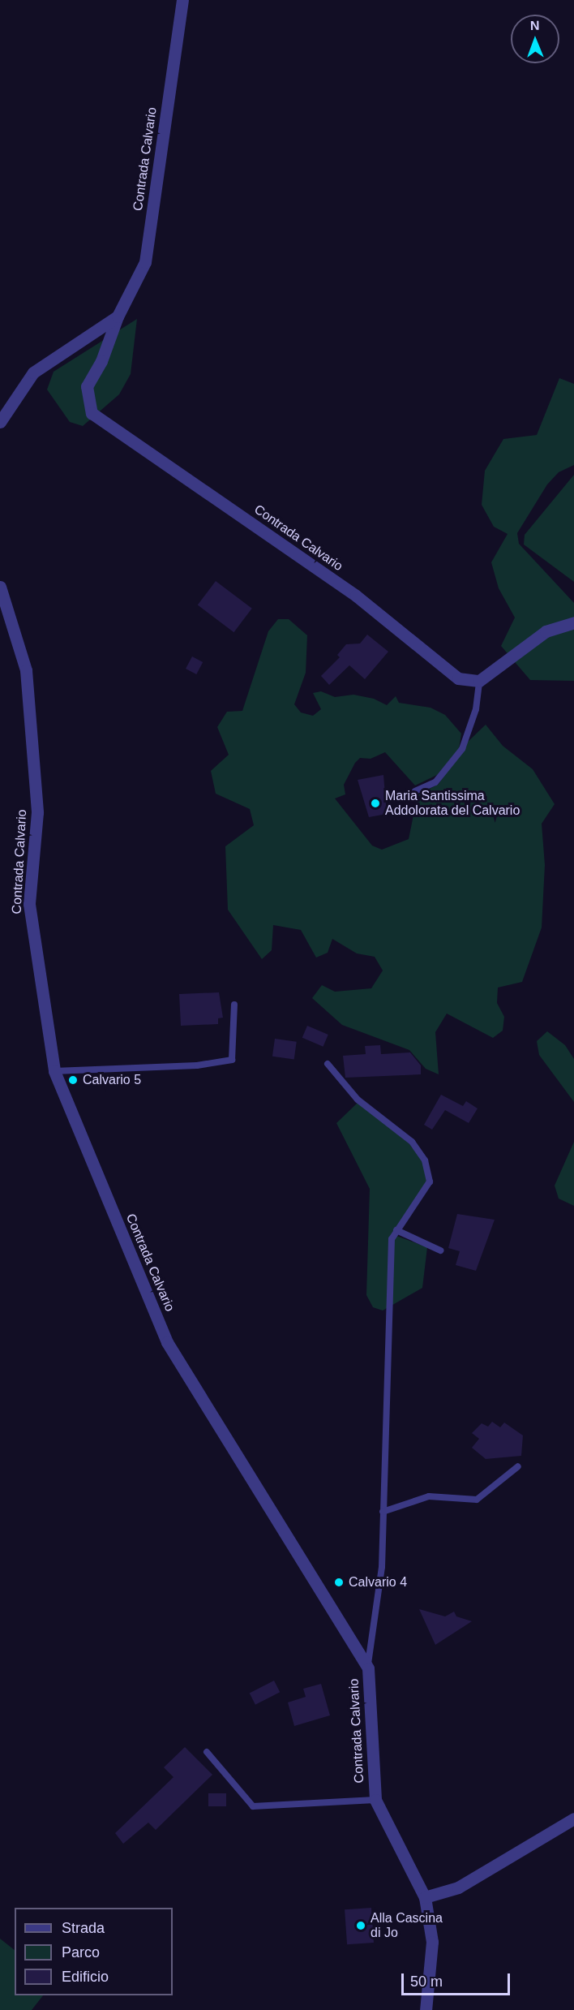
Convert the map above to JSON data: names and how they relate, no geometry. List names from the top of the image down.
{
  "streets": {
    "street": ["Contrada Calvario"]
  },
  "places": [
    "Maria Santissima Addolorata del Calvario",
    "Calvario 5",
    "Calvario 4",
    "Alla Cascina di Jo"
  ],
  "legend": ["Strada", "Parco", "Edificio"],
  "scale_bar": "50 m",
  "north": "top"
}
